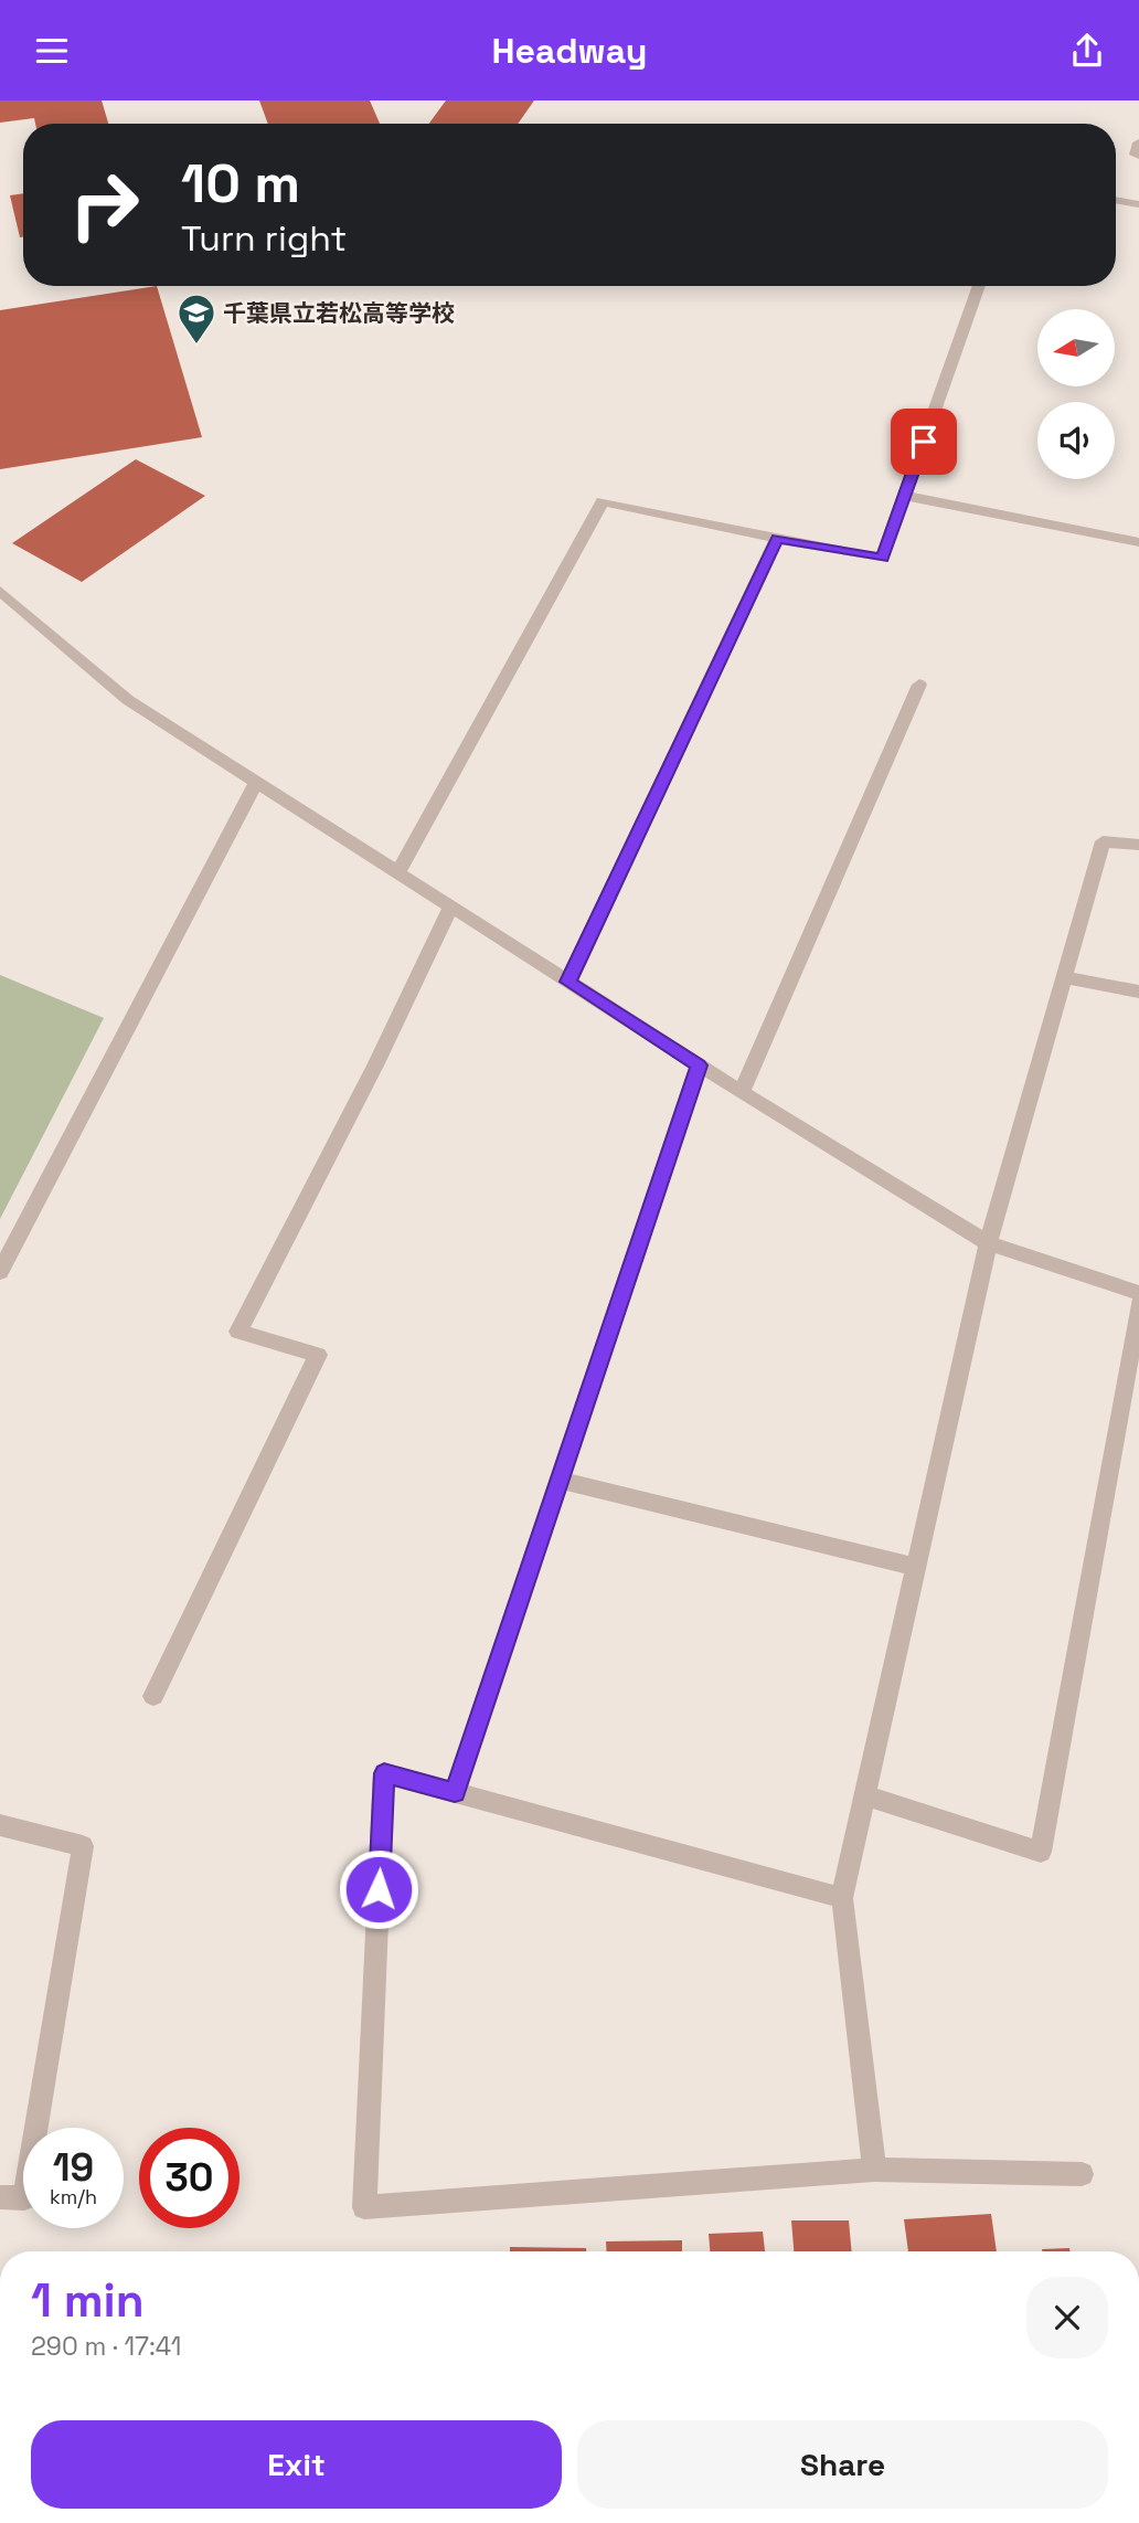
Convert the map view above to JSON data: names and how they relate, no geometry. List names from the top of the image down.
{
  "places": {
    "school or university": ["千葉県立若松高等学校"]
  },
  "north": "left",
  "page": {
    "header": "Headway",
    "turn": ["10 m", "Turn right"],
    "speed": "19 km/h",
    "limit": "30",
    "heading": ["1 min", "290 m · 17:41"],
    "buttons": ["Exit", "Share"]
  }
}
